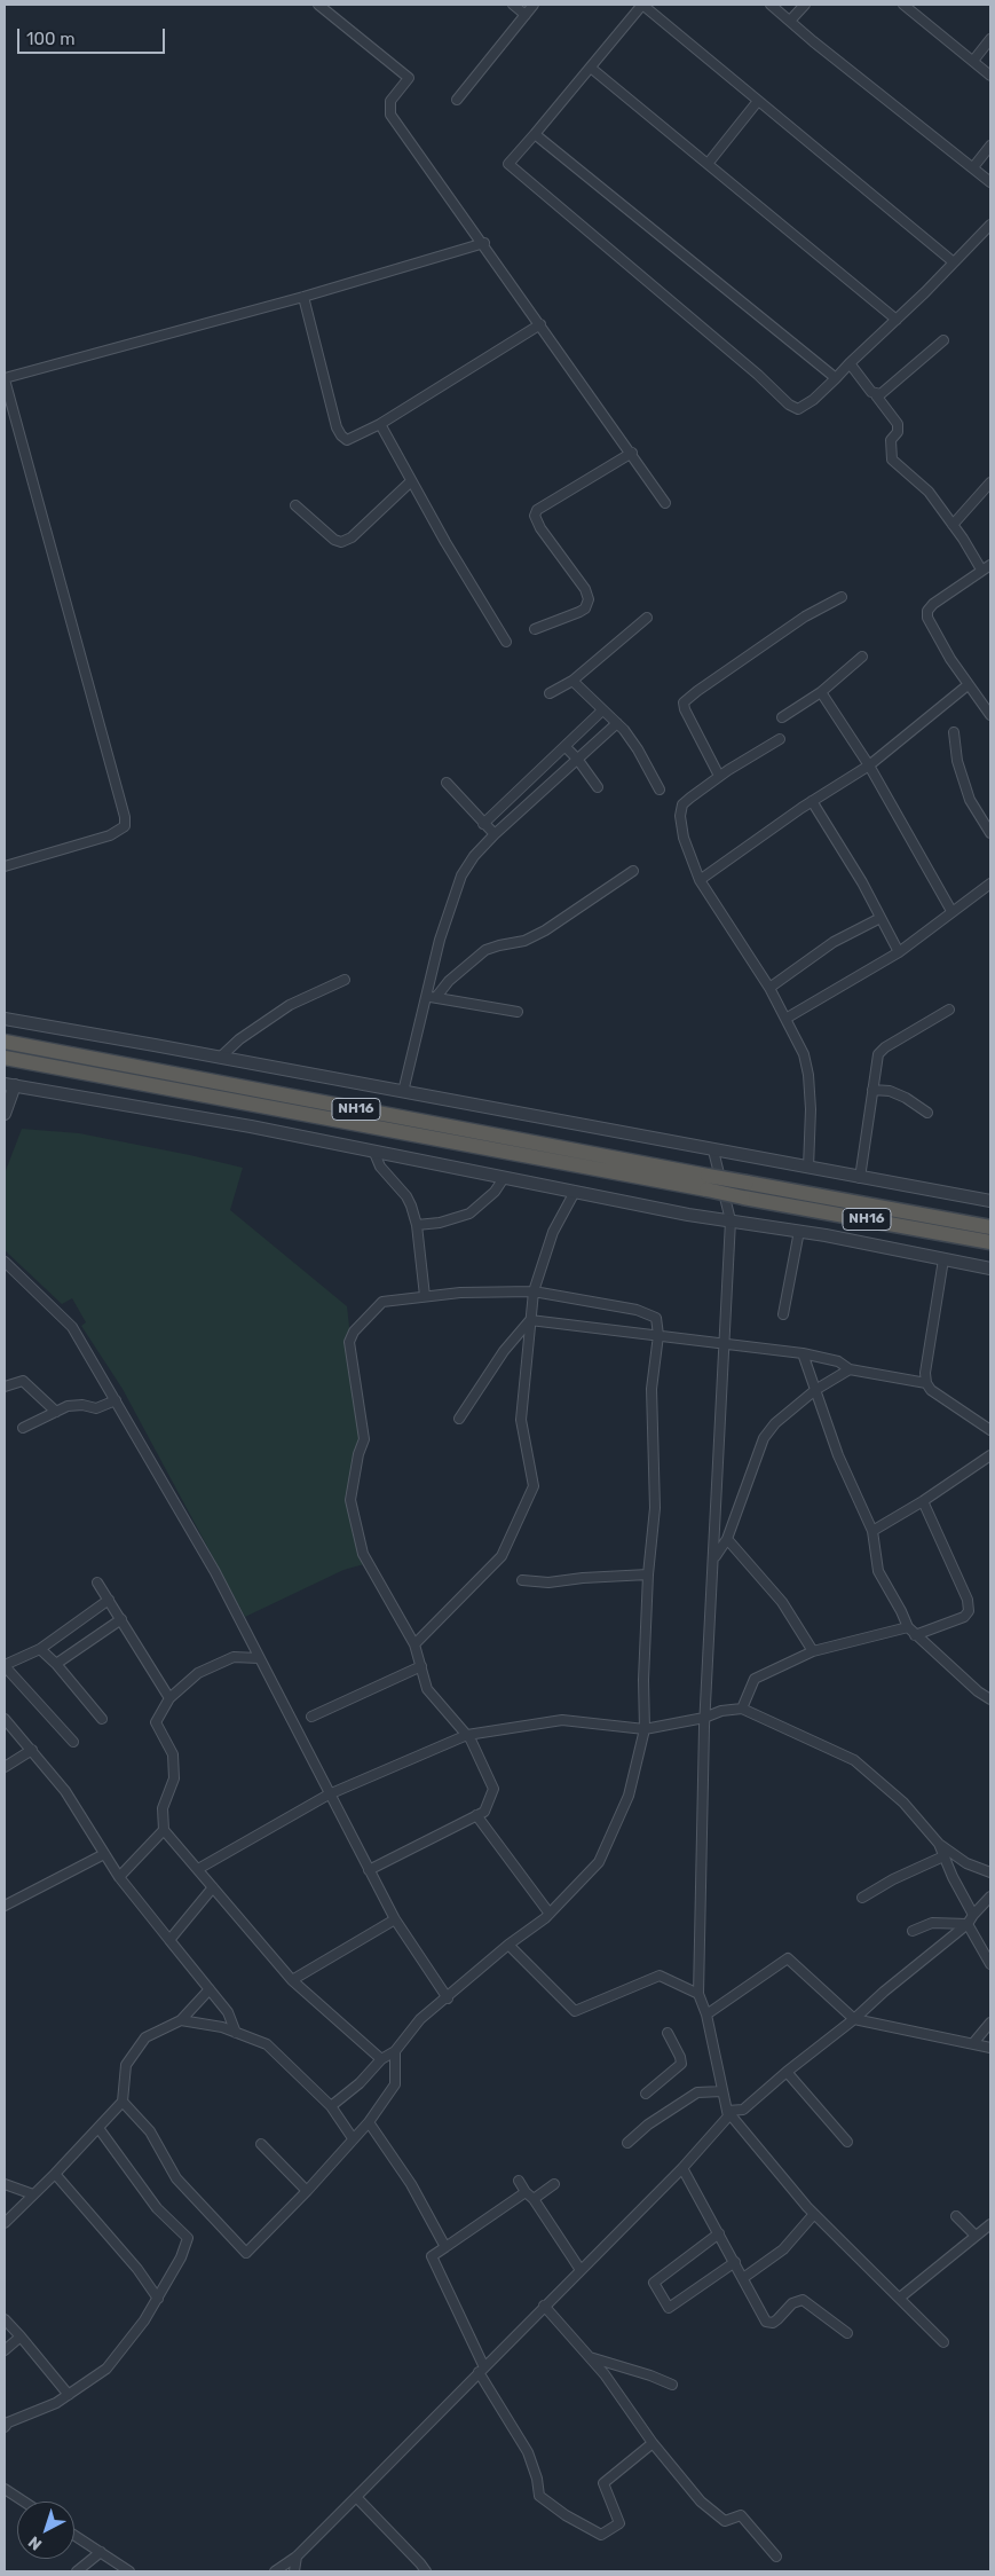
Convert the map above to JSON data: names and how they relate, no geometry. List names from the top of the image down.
{
  "streets": {
    "highway": ["NH16"]
  },
  "scale_bar": "100 m",
  "north": "bottom left"
}
